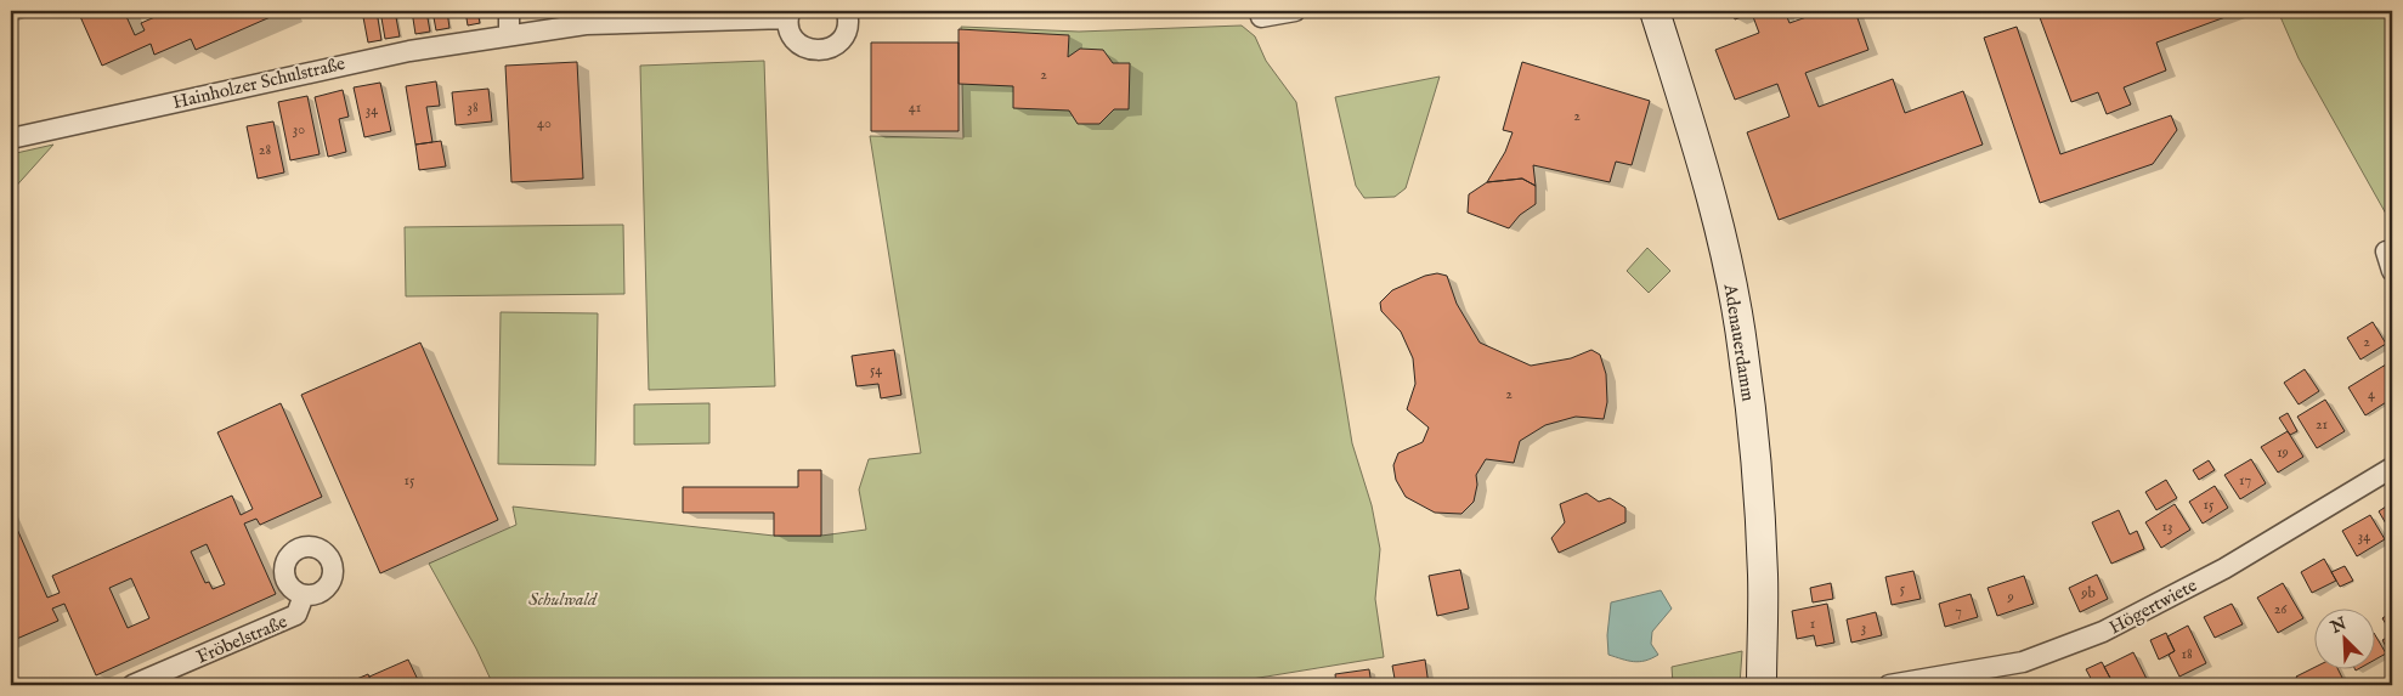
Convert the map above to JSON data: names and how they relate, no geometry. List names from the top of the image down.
{
  "streets": {
    "street": [
      "Hainholzer Schulstraße",
      "Adenauerdamm",
      "Högertwiete",
      "Fröbelstraße"
    ]
  },
  "parks": ["Schulwald"],
  "house_numbers": [
    "2",
    "38",
    "41",
    "34",
    "2",
    "40",
    "30",
    "28",
    "2",
    "54",
    "2",
    "4",
    "21",
    "19",
    "15",
    "17",
    "15",
    "13",
    "34",
    "5",
    "9b",
    "9",
    "26",
    "7",
    "1",
    "3",
    "18"
  ],
  "north": "top left"
}
